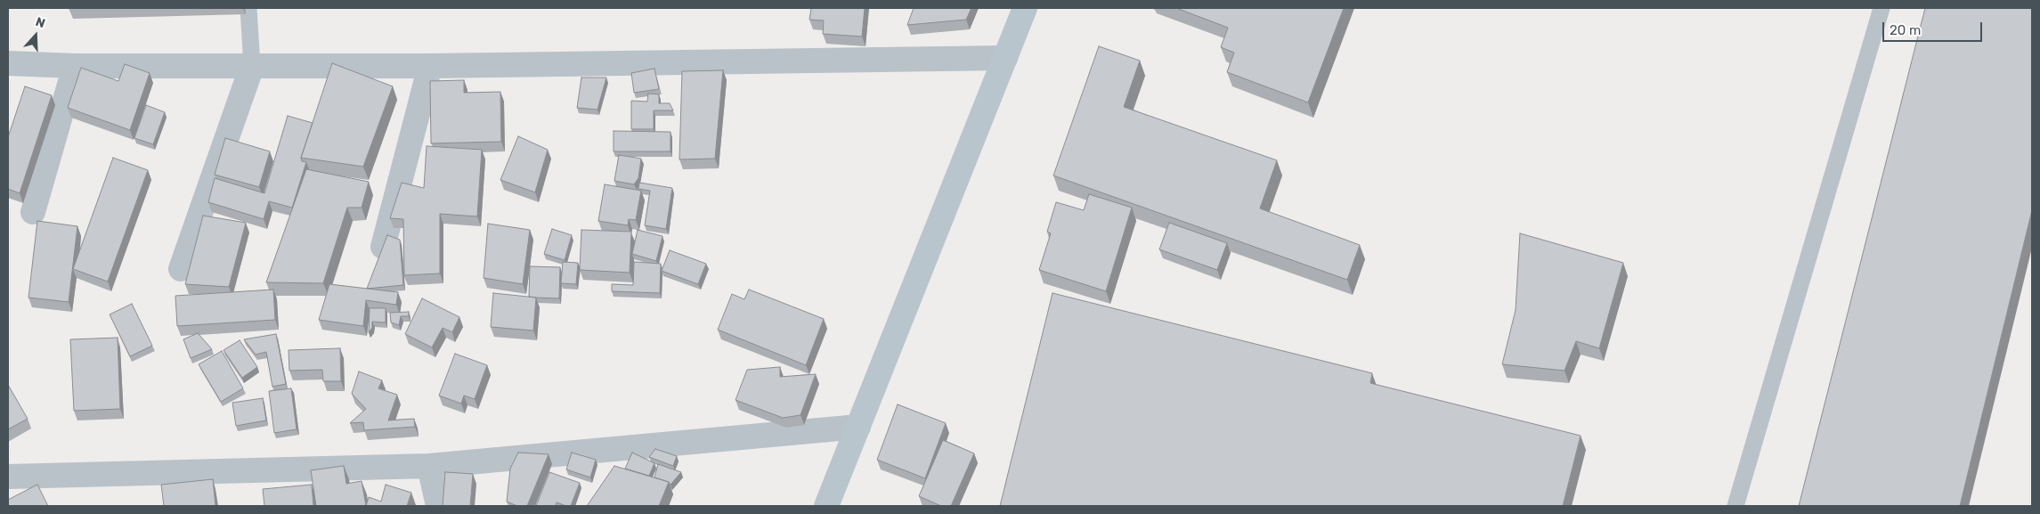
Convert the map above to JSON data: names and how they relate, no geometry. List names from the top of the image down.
{
  "scale_bar": "20 m",
  "north": "top"
}
